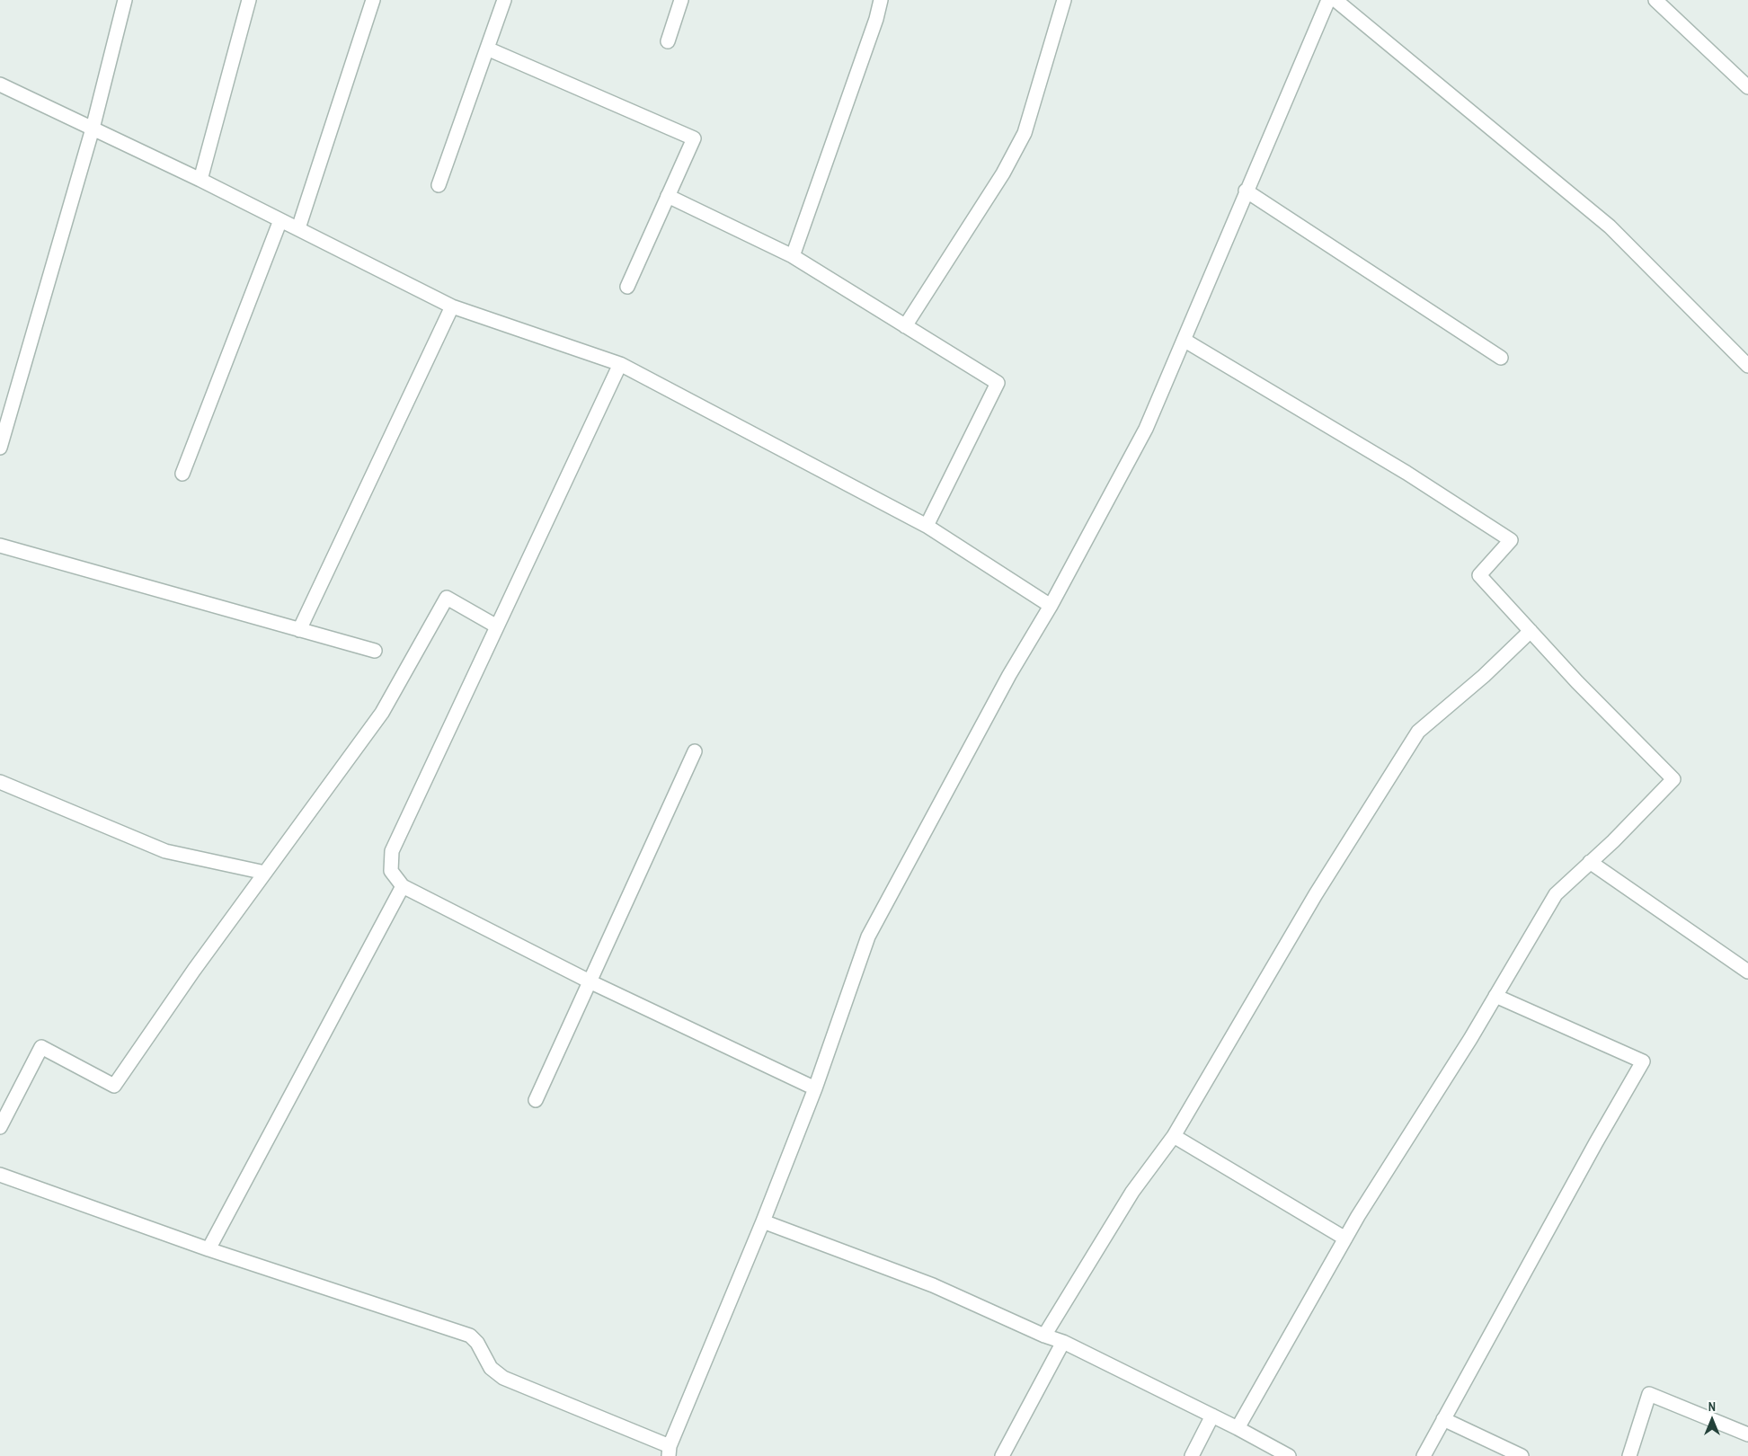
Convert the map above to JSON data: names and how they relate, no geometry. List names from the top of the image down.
{
  "north": "top"
}
